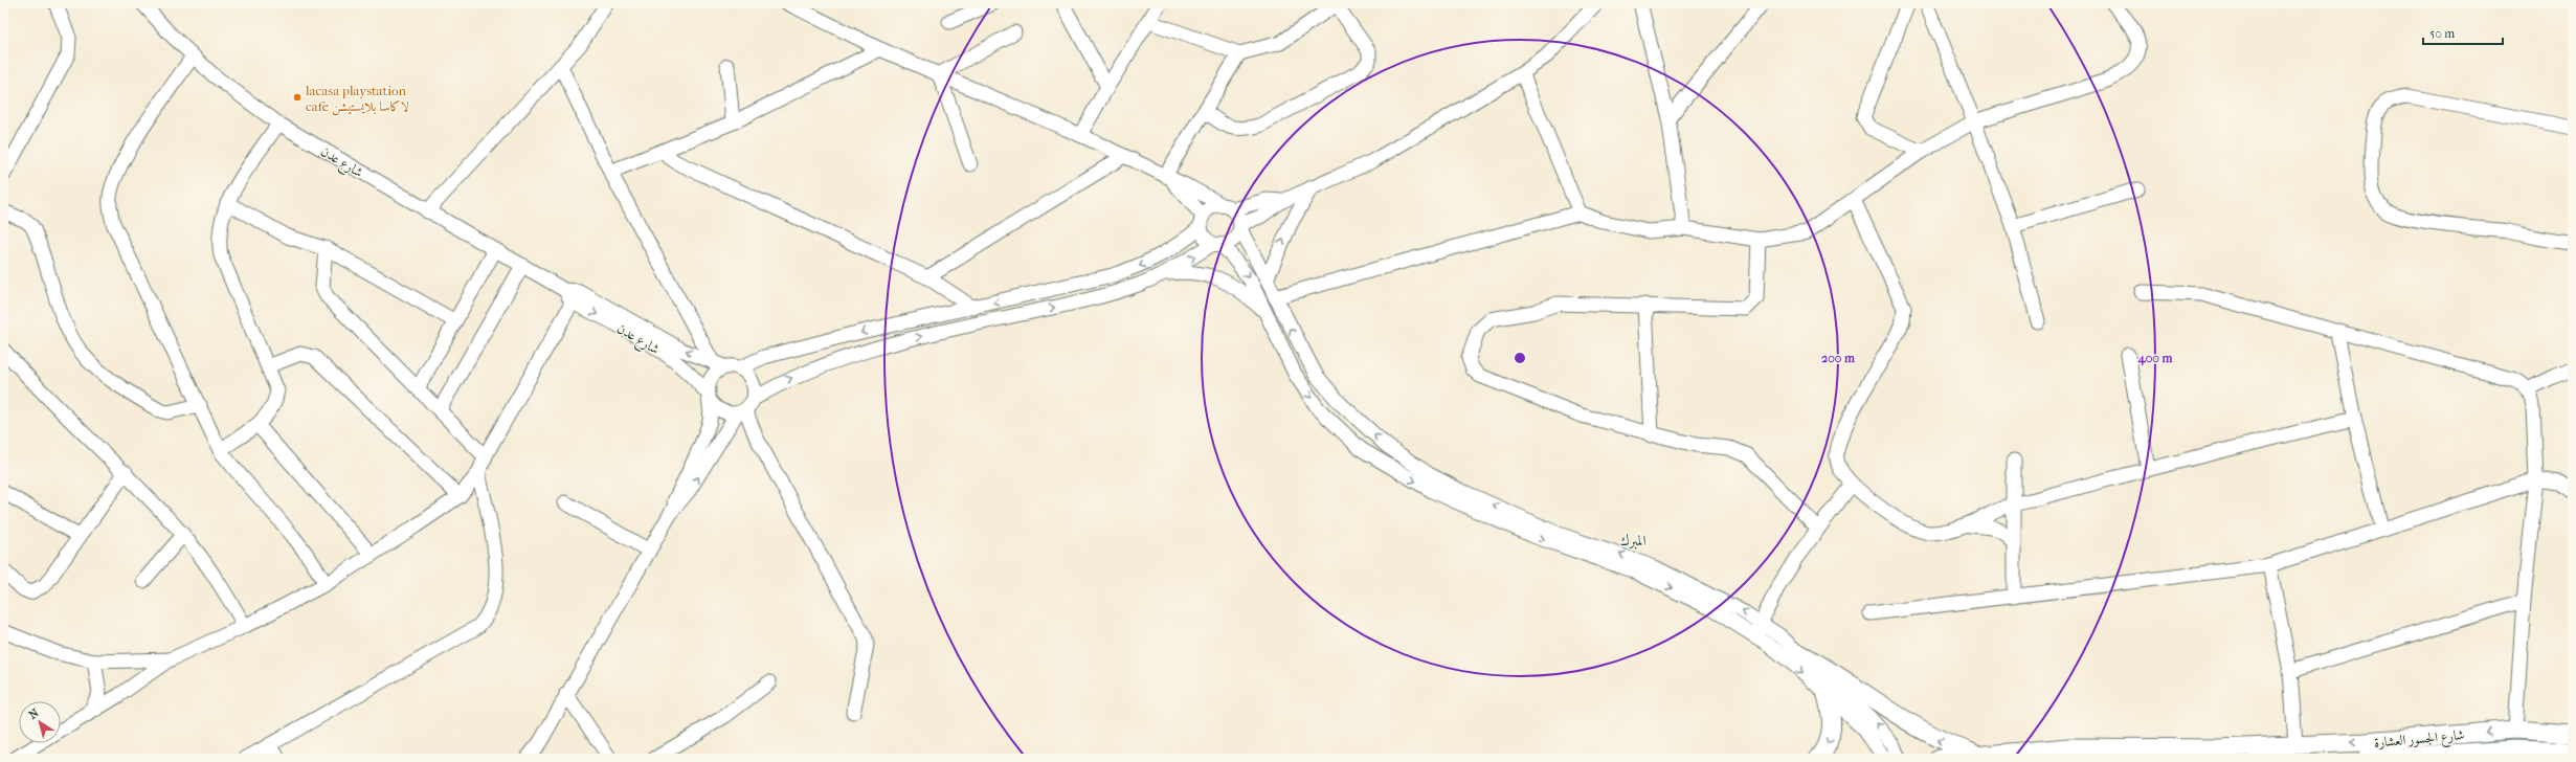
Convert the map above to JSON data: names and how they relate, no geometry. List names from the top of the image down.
{
  "streets": {
    "main road": ["شارع الجسور العشارة"],
    "street": ["شارع عدن"]
  },
  "districts": ["المبرك"],
  "places": ["lacasa playstation cafe لاكاسا بلايستيشن"],
  "scale_bar": "50 m",
  "north": "top left",
  "rings": ["200 m", "400 m"]
}
